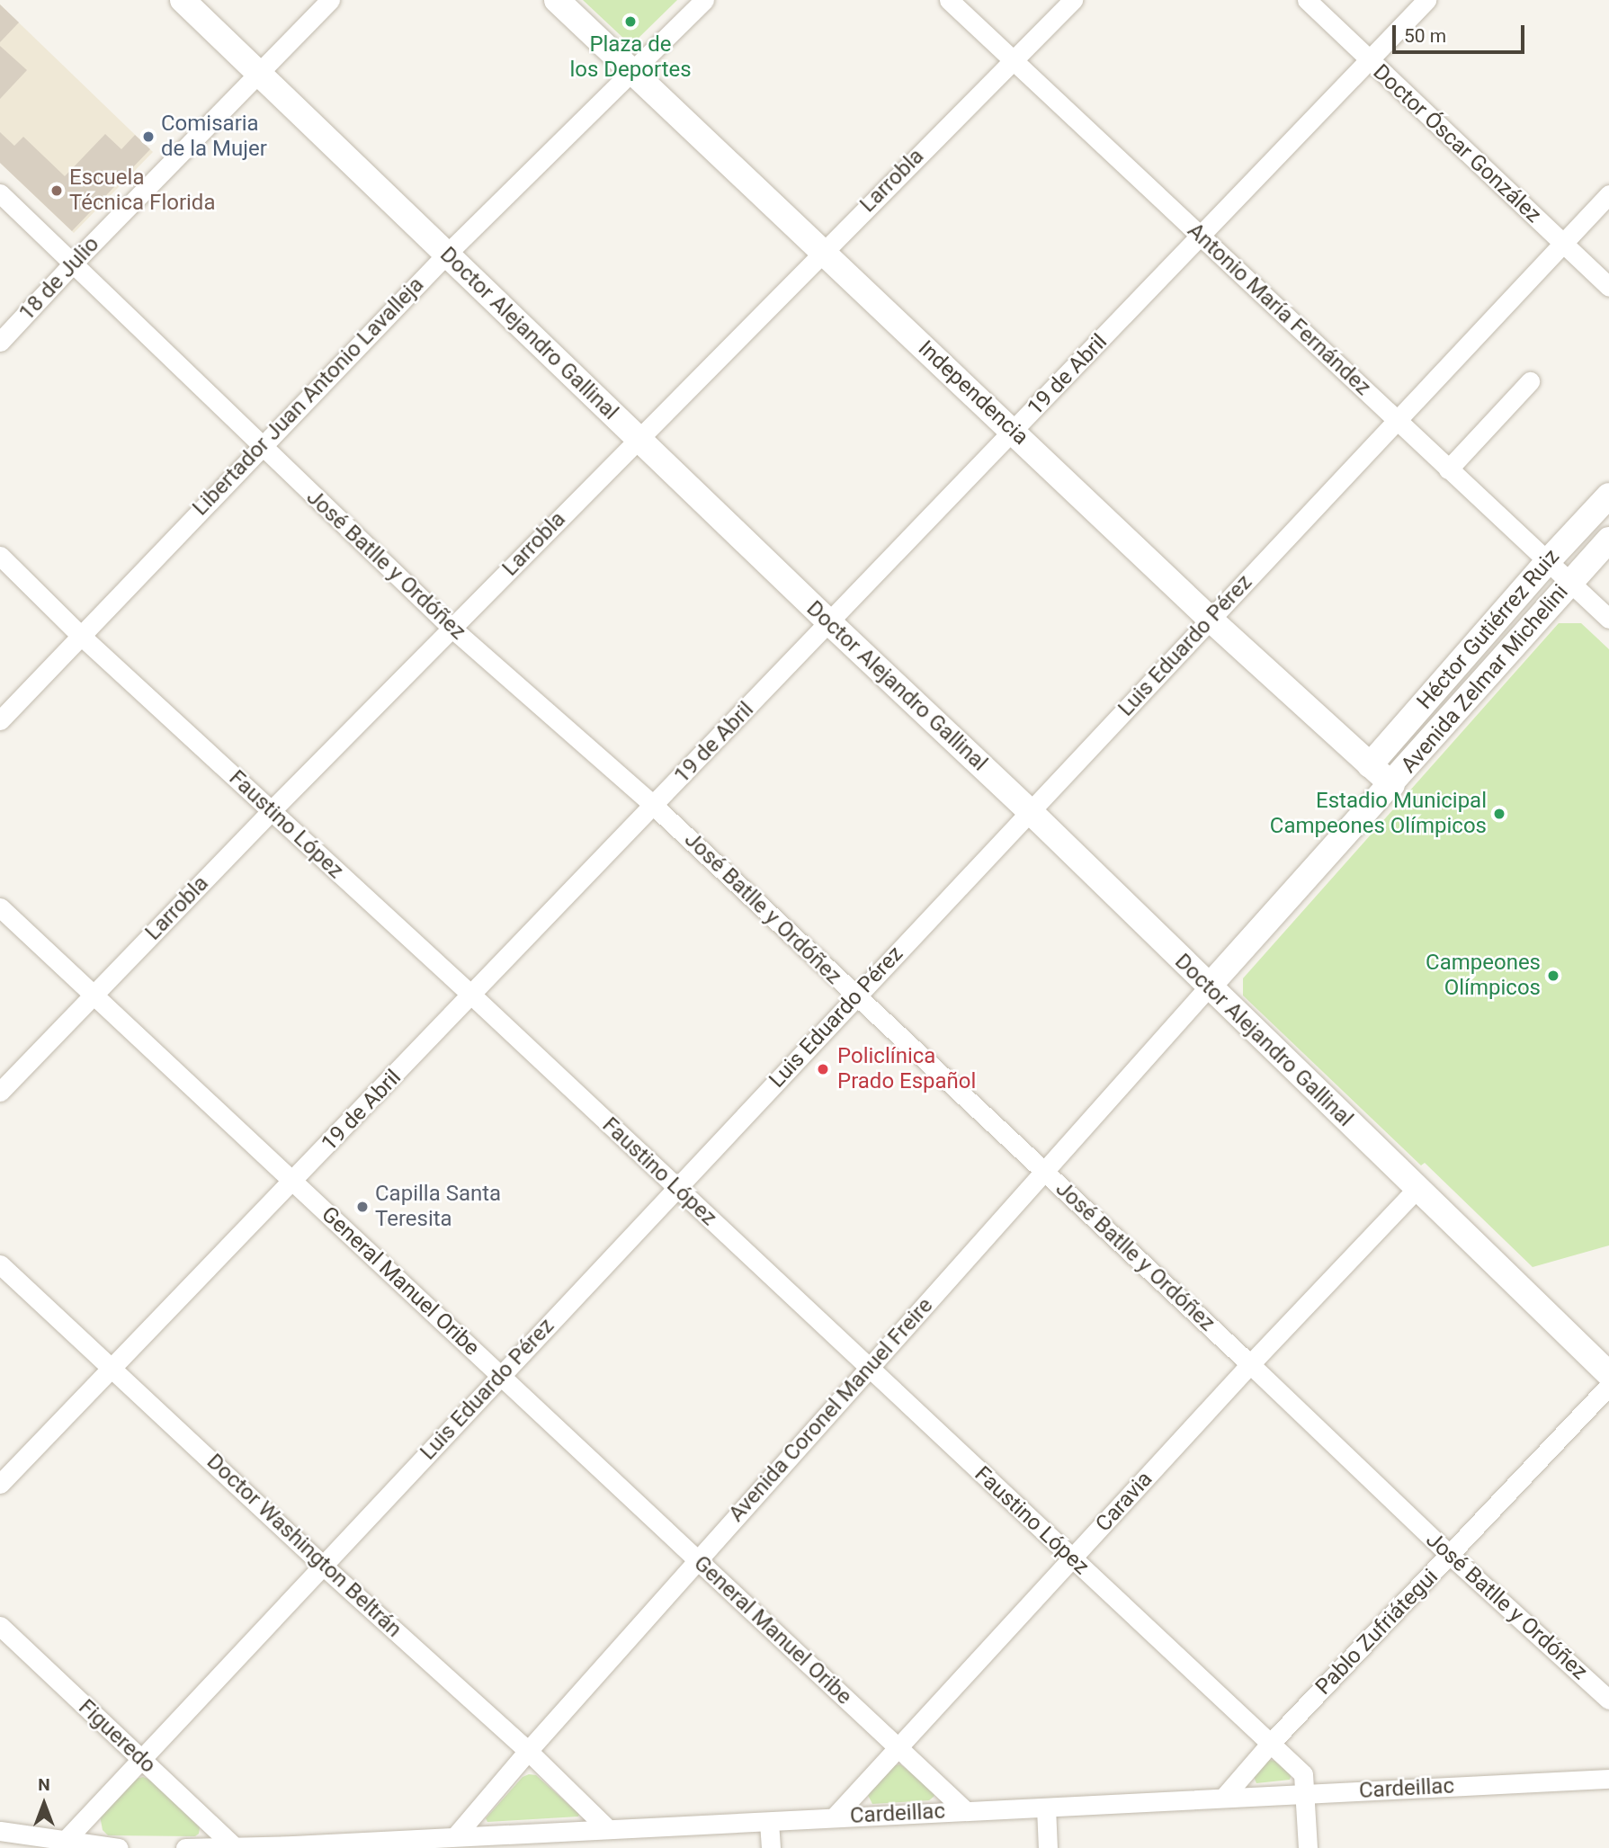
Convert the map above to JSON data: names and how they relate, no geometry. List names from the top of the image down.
{
  "streets": {
    "street": [
      "Doctor Óscar González",
      "Larrobla",
      "18 de Julio",
      "Antonio María Fernández",
      "Doctor Alejandro Gallinal",
      "19 de Abril",
      "Independencia",
      "Libertador Juan Antonio Lavalleja",
      "José Batlle y Ordóñez",
      "Héctor Gutiérrez Ruiz",
      "Luis Eduardo Pérez",
      "Avenida Zelmar Michelini",
      "Faustino López",
      "General Manuel Oribe",
      "Avenida Coronel Manuel Freire",
      "Caravia",
      "Doctor Washington Beltrán",
      "Pablo Zufriátegui",
      "Figueredo",
      "Cardeillac"
    ]
  },
  "crossings": [
    ["Doctor Óscar González", "19 de Abril"],
    ["Doctor Óscar González", "Luis Eduardo Pérez"],
    ["Larrobla", "Antonio María Fernández"],
    ["Larrobla", "Doctor Alejandro Gallinal"],
    ["Larrobla", "Independencia"],
    ["Larrobla", "José Batlle y Ordóñez"],
    ["Larrobla", "Faustino López"],
    ["Larrobla", "General Manuel Oribe"],
    ["18 de Julio", "Doctor Alejandro Gallinal"],
    ["18 de Julio", "José Batlle y Ordóñez"],
    ["Antonio María Fernández", "19 de Abril"],
    ["Antonio María Fernández", "Héctor Gutiérrez Ruiz"],
    ["Antonio María Fernández", "Luis Eduardo Pérez"],
    ["Antonio María Fernández", "Avenida Zelmar Michelini"],
    ["Doctor Alejandro Gallinal", "19 de Abril"],
    ["Doctor Alejandro Gallinal", "Libertador Juan Antonio Lavalleja"],
    ["Doctor Alejandro Gallinal", "Luis Eduardo Pérez"],
    ["Doctor Alejandro Gallinal", "Avenida Zelmar Michelini"],
    ["Doctor Alejandro Gallinal", "Avenida Coronel Manuel Freire"],
    ["Doctor Alejandro Gallinal", "Caravia"],
    ["19 de Abril", "Independencia"],
    ["19 de Abril", "José Batlle y Ordóñez"],
    ["19 de Abril", "Faustino López"],
    ["19 de Abril", "General Manuel Oribe"],
    ["19 de Abril", "Doctor Washington Beltrán"],
    ["Independencia", "Libertador Juan Antonio Lavalleja"],
    ["Independencia", "Héctor Gutiérrez Ruiz"],
    ["Independencia", "Luis Eduardo Pérez"],
    ["Independencia", "Avenida Zelmar Michelini"],
    ["Libertador Juan Antonio Lavalleja", "José Batlle y Ordóñez"],
    ["Libertador Juan Antonio Lavalleja", "Faustino López"],
    ["José Batlle y Ordóñez", "Luis Eduardo Pérez"],
    ["José Batlle y Ordóñez", "Avenida Coronel Manuel Freire"],
    ["José Batlle y Ordóñez", "Caravia"],
    ["José Batlle y Ordóñez", "Pablo Zufriátegui"],
    ["Luis Eduardo Pérez", "Faustino López"],
    ["Luis Eduardo Pérez", "General Manuel Oribe"],
    ["Luis Eduardo Pérez", "Doctor Washington Beltrán"],
    ["Luis Eduardo Pérez", "Figueredo"],
    ["Avenida Zelmar Michelini", "Avenida Coronel Manuel Freire"],
    ["Faustino López", "Avenida Coronel Manuel Freire"],
    ["Faustino López", "Caravia"],
    ["Faustino López", "Pablo Zufriátegui"],
    ["Faustino López", "Cardeillac"],
    ["General Manuel Oribe", "Avenida Coronel Manuel Freire"],
    ["General Manuel Oribe", "Caravia"],
    ["General Manuel Oribe", "Cardeillac"],
    ["Avenida Coronel Manuel Freire", "Doctor Washington Beltrán"],
    ["Avenida Coronel Manuel Freire", "Cardeillac"],
    ["Caravia", "Cardeillac"],
    ["Doctor Washington Beltrán", "Cardeillac"],
    ["Pablo Zufriátegui", "Cardeillac"],
    ["Figueredo", "Cardeillac"]
  ],
  "places": [
    "Plaza de los Deportes",
    "Comisaria de la Mujer",
    "Escuela Técnica Florida",
    "Estadio Municipal Campeones Olímpicos",
    "Campeones Olímpicos",
    "Policlínica Prado Español",
    "Capilla Santa Teresita"
  ],
  "scale_bar": "50 m",
  "north": "top"
}
